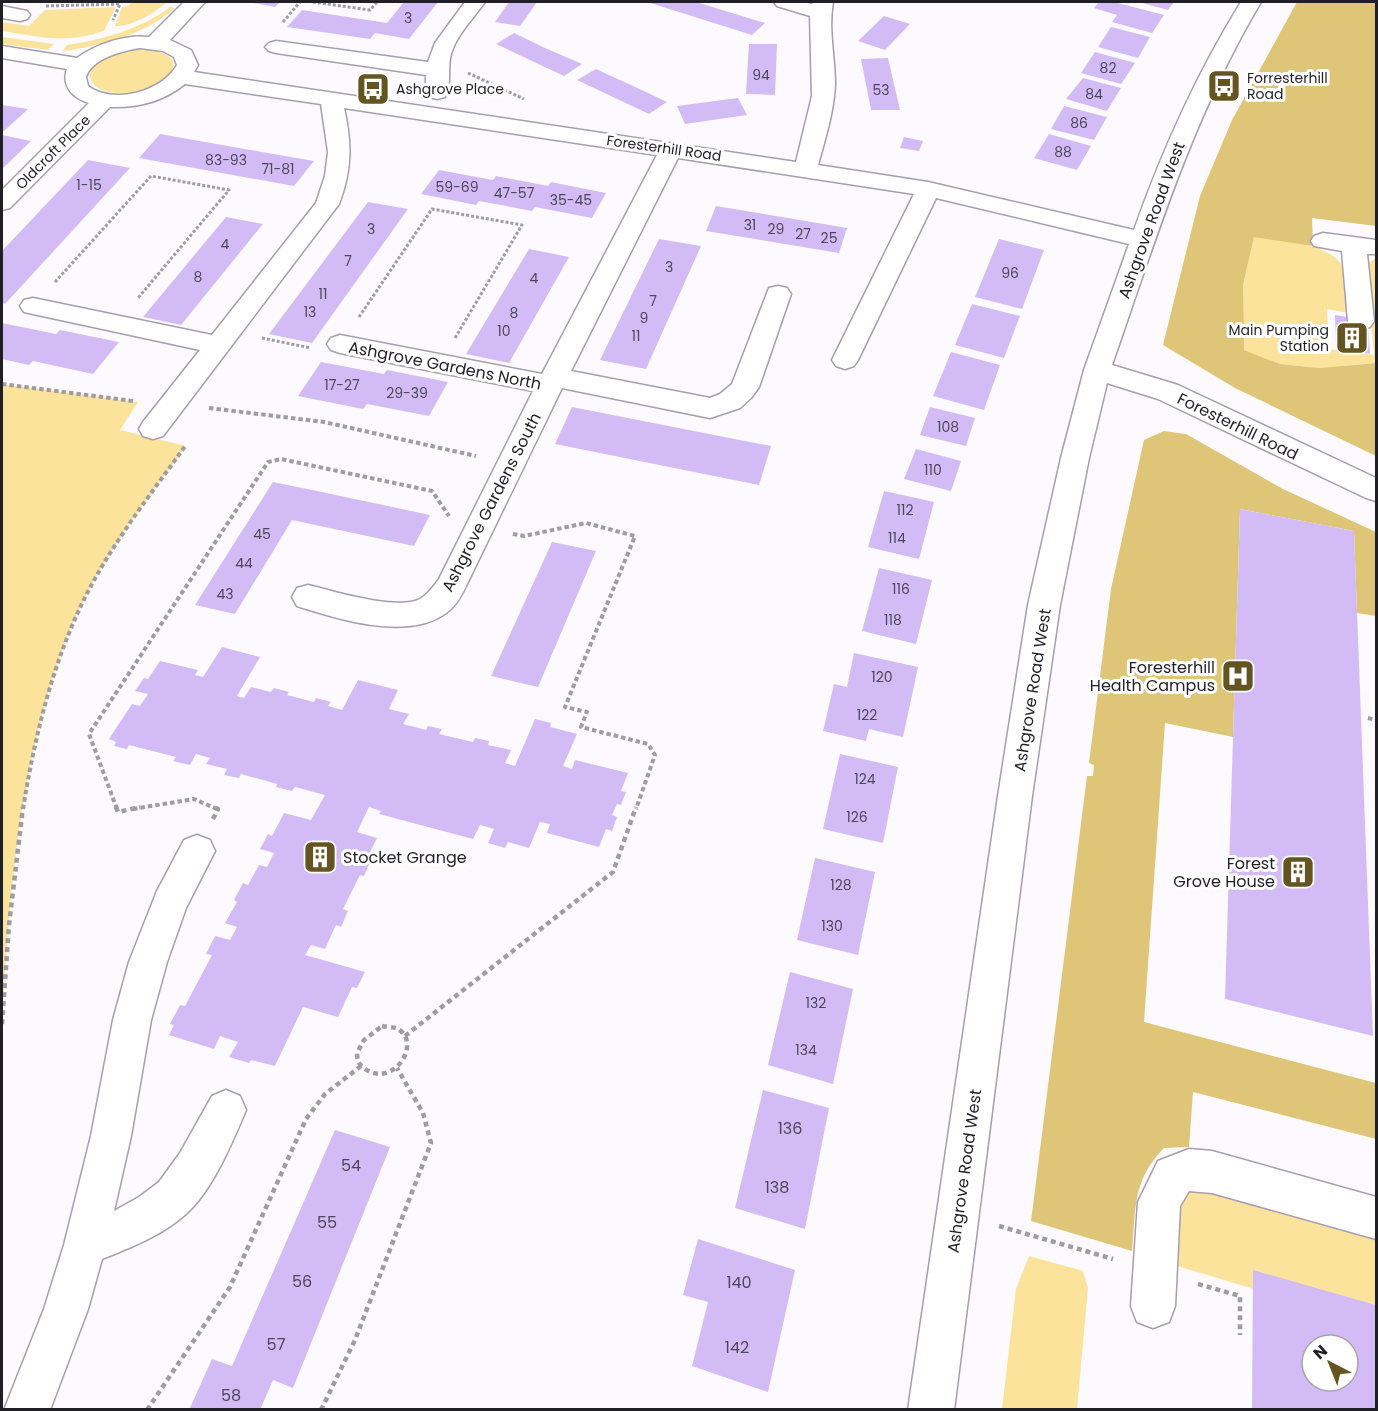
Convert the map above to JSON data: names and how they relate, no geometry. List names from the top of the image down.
{
  "streets": {
    "street": [
      "Foresterhill Road",
      "Oldcroft Place",
      "Ashgrove Road West",
      "Ashgrove Gardens North",
      "Ashgrove Gardens South"
    ]
  },
  "crossings": [
    ["Foresterhill Road", "Ashgrove Road West"],
    ["Foresterhill Road", "Ashgrove Gardens South"],
    ["Ashgrove Gardens North", "Ashgrove Gardens South"]
  ],
  "places": {
    "bus stop": ["Forresterhill Road", "Ashgrove Place"],
    "building": ["Main Pumping Station", "Stocket Grange", "Forest Grove House"],
    "hospital": ["Foresterhill Health Campus"]
  },
  "house_numbers": [
    "3",
    "82",
    "94",
    "53",
    "84",
    "86",
    "88",
    "83-93",
    "71-81",
    "1-15",
    "59-69",
    "47-57",
    "35-45",
    "31",
    "3",
    "29",
    "27",
    "25",
    "4",
    "7",
    "3",
    "96",
    "8",
    "4",
    "11",
    "7",
    "13",
    "8",
    "9",
    "10",
    "11",
    "17-27",
    "29-39",
    "108",
    "110",
    "112",
    "45",
    "114",
    "44",
    "116",
    "43",
    "118",
    "120",
    "122",
    "124",
    "126",
    "128",
    "130",
    "132",
    "134",
    "136",
    "54",
    "138",
    "55",
    "56",
    "140",
    "57",
    "142",
    "58"
  ],
  "north": "top left"
}
